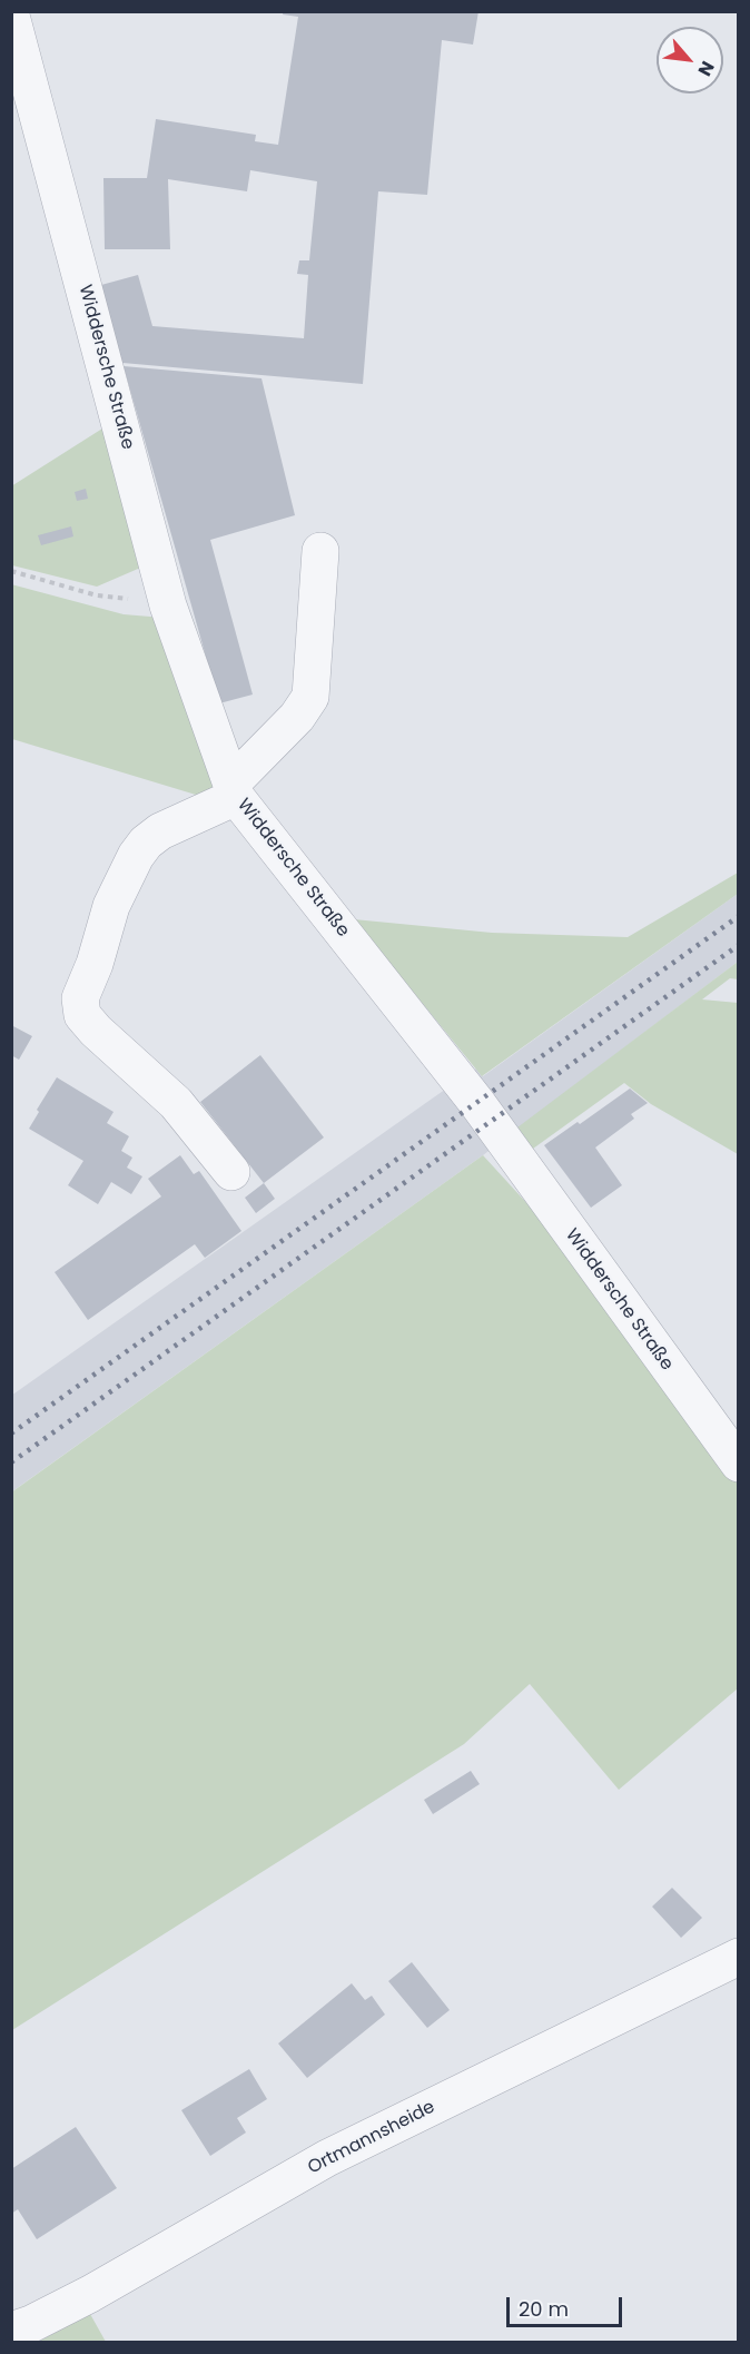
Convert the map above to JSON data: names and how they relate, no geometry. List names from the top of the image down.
{
  "streets": {
    "street": ["Widdersche Straße", "Ortmannsheide"]
  },
  "scale_bar": "20 m",
  "north": "bottom right"
}
